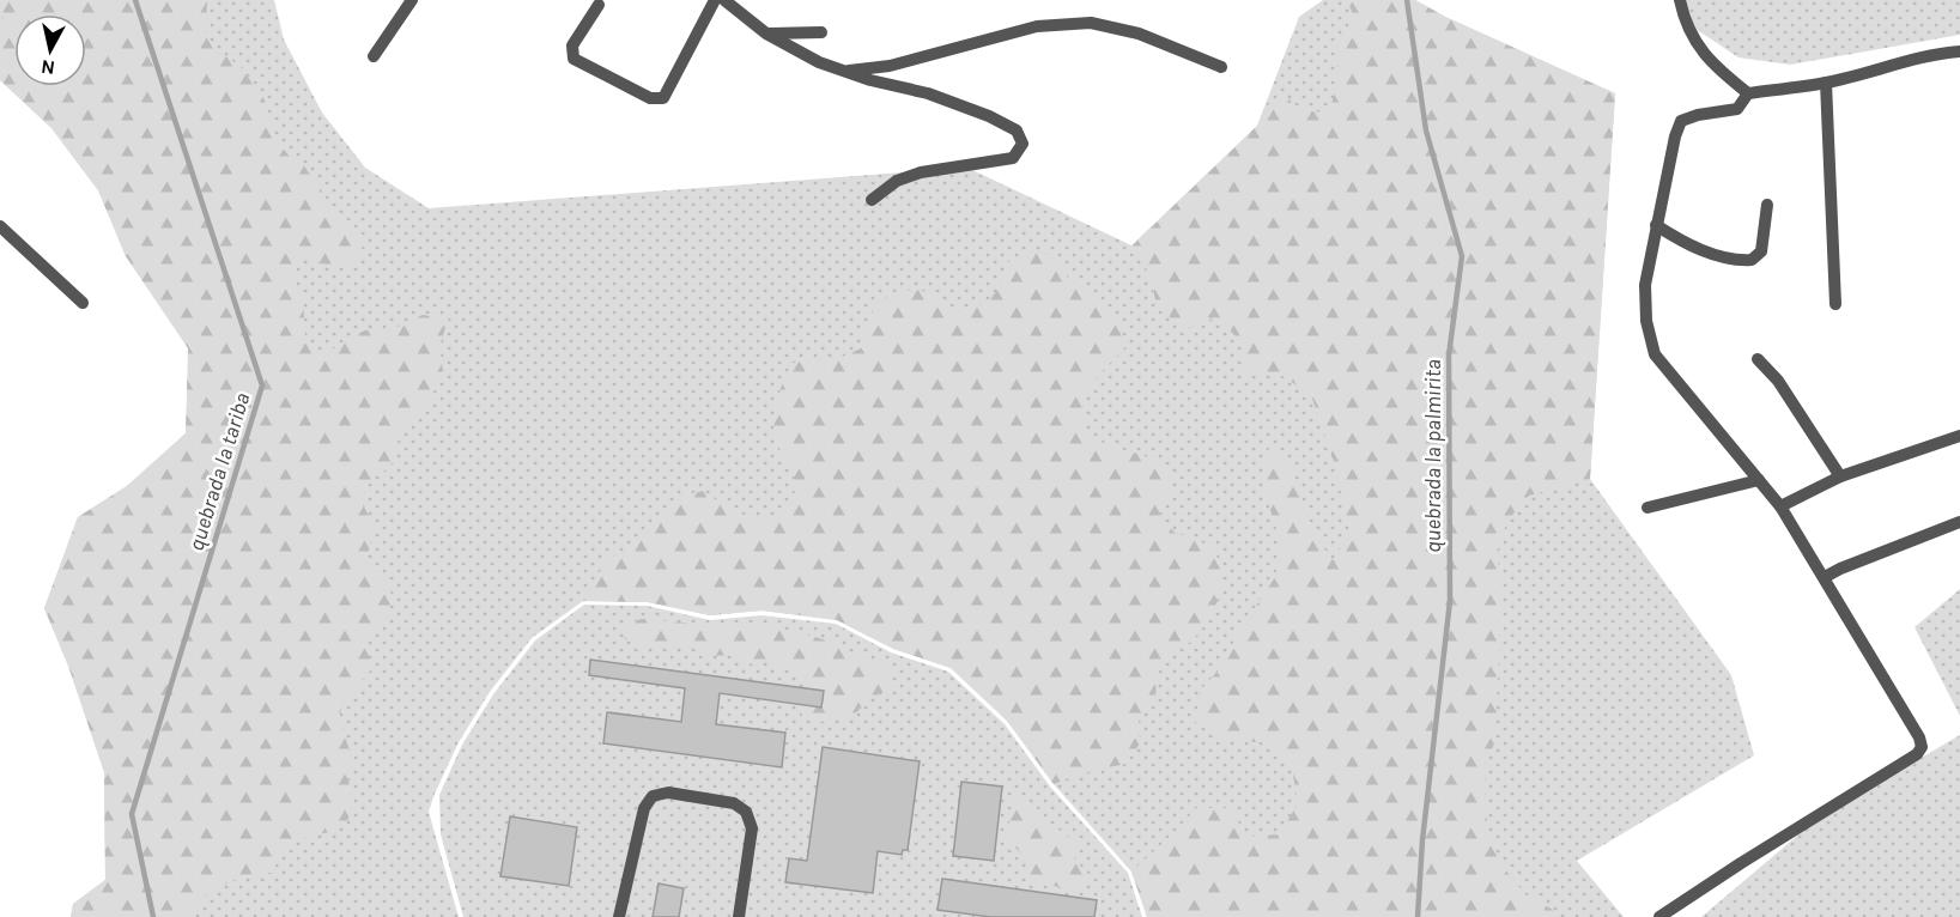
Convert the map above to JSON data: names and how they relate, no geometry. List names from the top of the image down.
{
  "water": ["quebrada la palmirita", "quebrada la tariba"],
  "north": "bottom"
}
